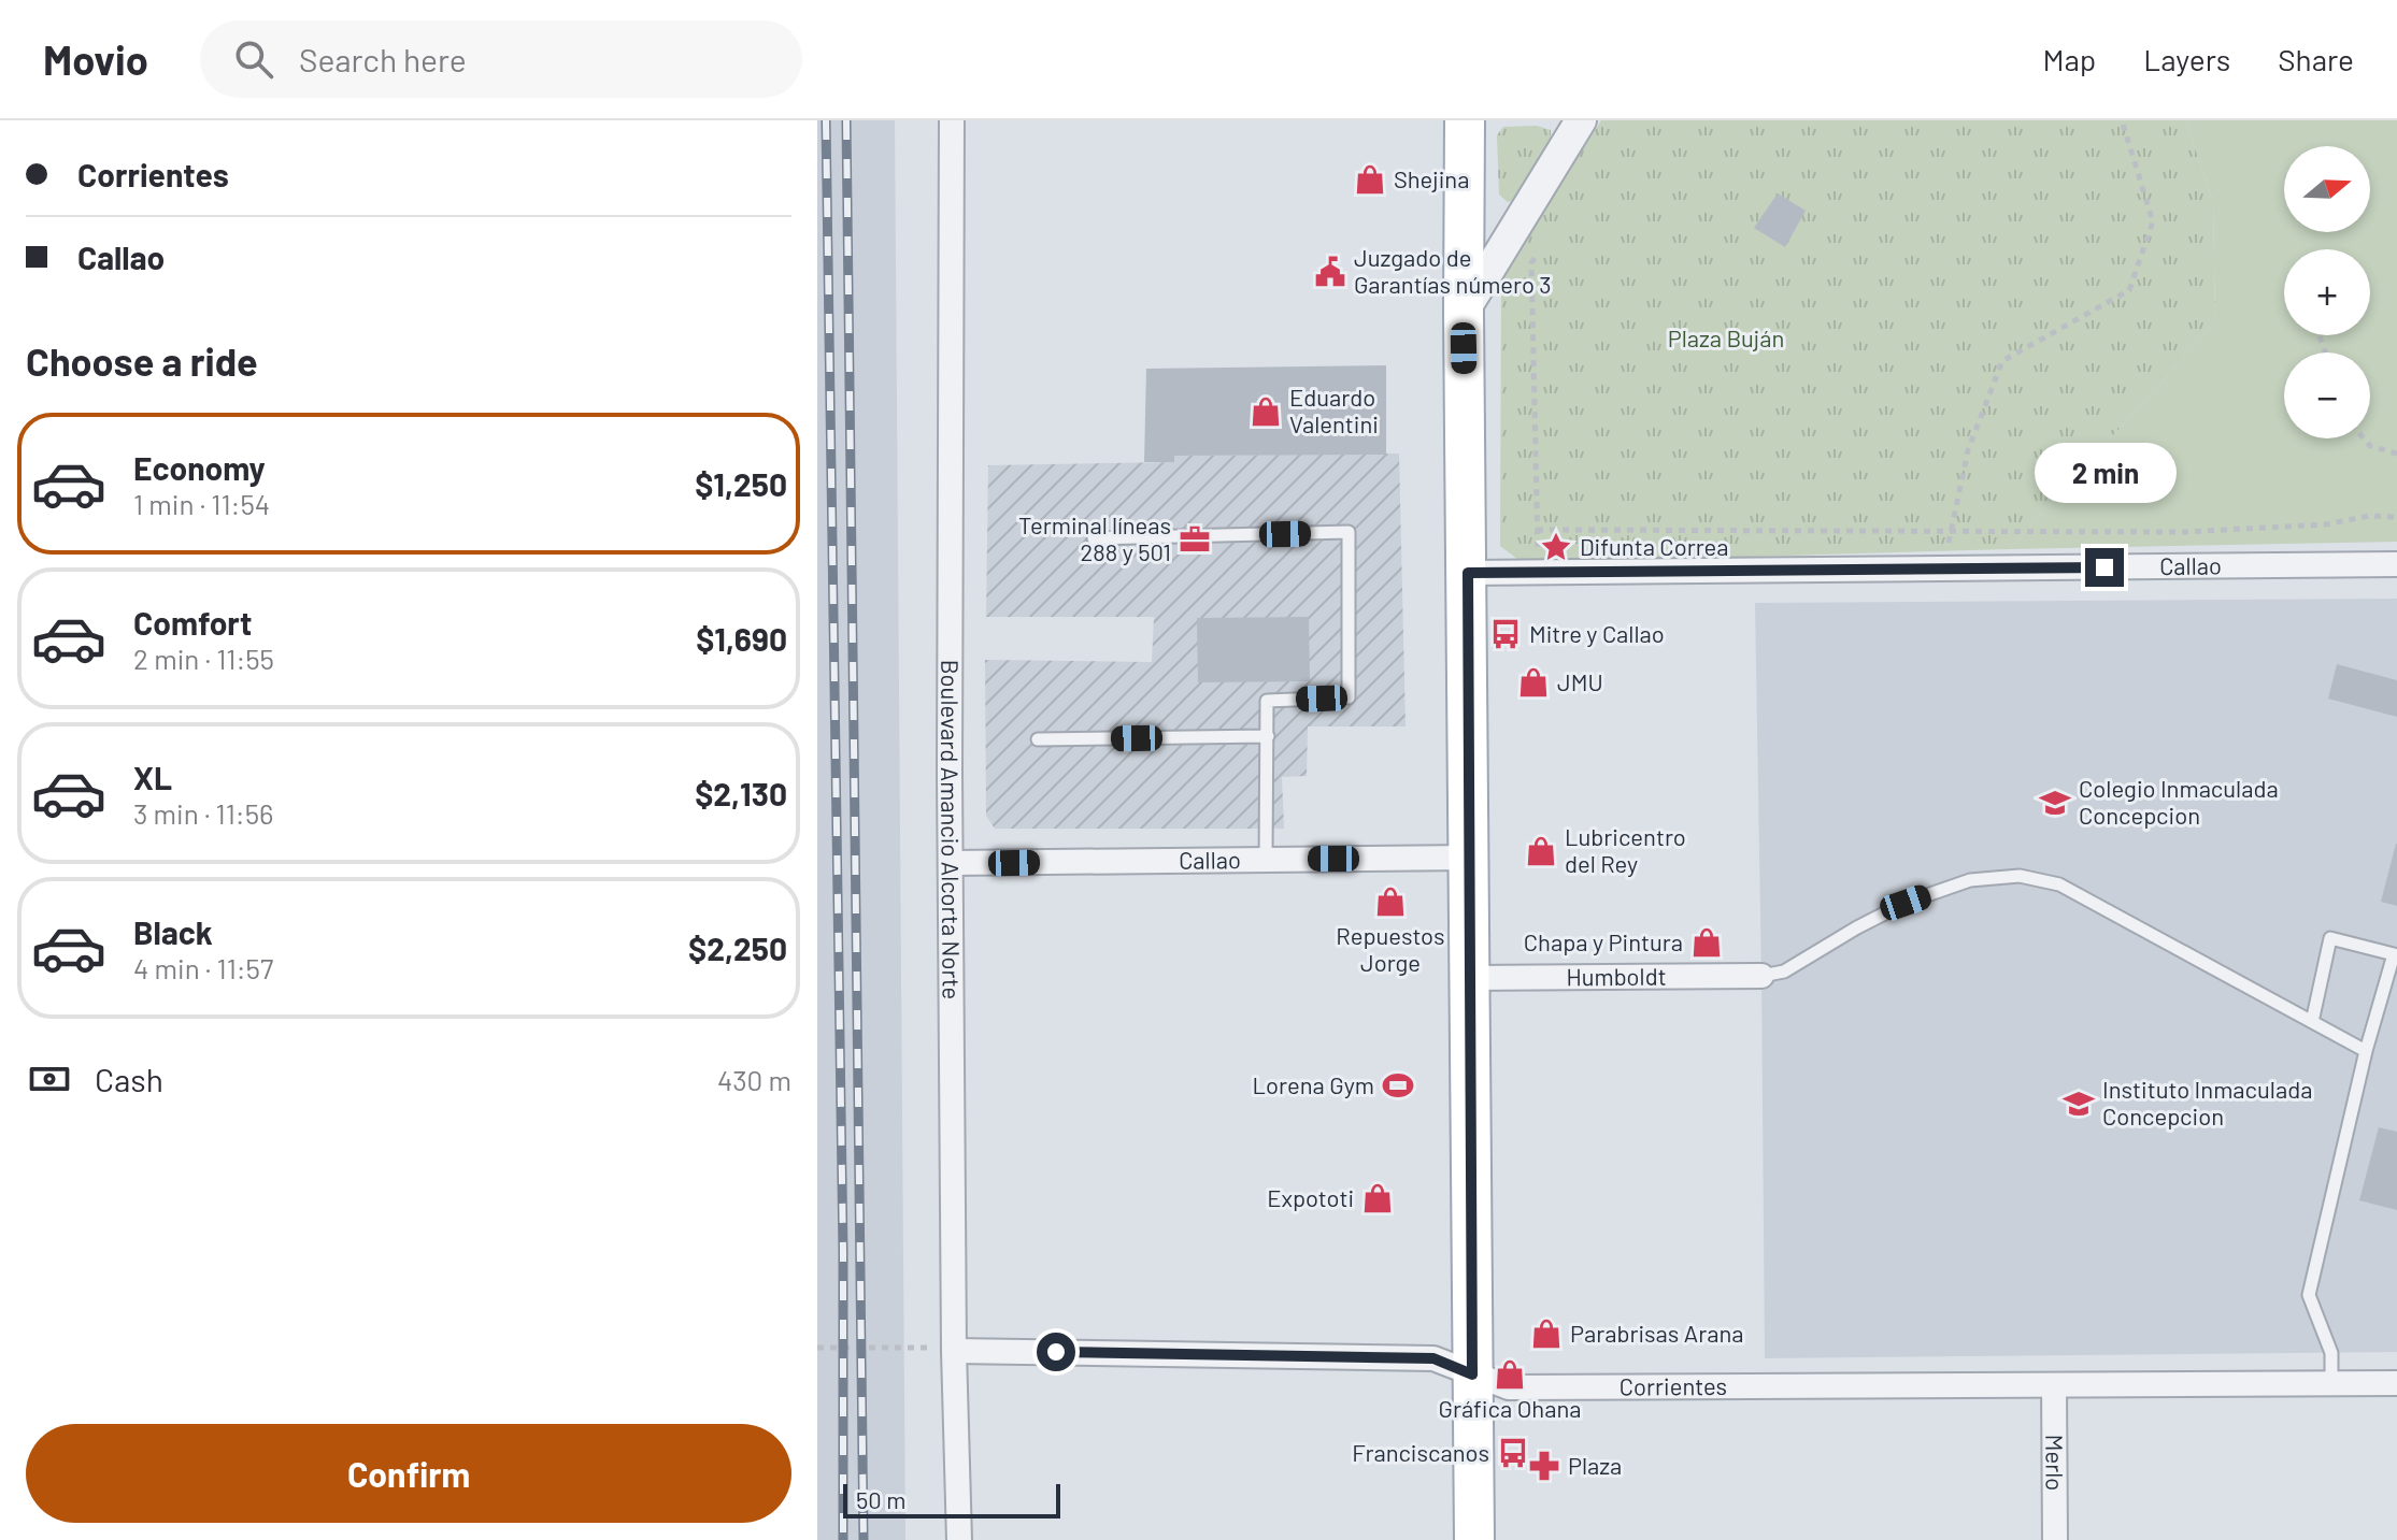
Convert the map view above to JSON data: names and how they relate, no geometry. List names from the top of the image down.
{
  "streets": {
    "street": [
      "Callao",
      "Boulevard Amancio Alcorta Norte",
      "Humboldt",
      "Corrientes",
      "Merlo"
    ]
  },
  "crossings": [
    ["Callao", "Boulevard Amancio Alcorta Norte"],
    ["Boulevard Amancio Alcorta Norte", "Corrientes"],
    ["Corrientes", "Merlo"]
  ],
  "parks": ["Plaza Buján"],
  "places": {
    "shop": [
      "Shejina",
      "Eduardo Valentini",
      "JMU",
      "Lubricentro del Rey",
      "Repuestos Jorge",
      "Chapa y Pintura",
      "Expototi",
      "Parabrisas Arana",
      "Gráfica Ohana"
    ],
    "public building": ["Juzgado de Garantías número 3"],
    "office": ["Terminal líneas 288 y 501"],
    "place": ["Difunta Correa"],
    "bus stop": ["Mitre y Callao", "Franciscanos"],
    "school or university": ["Colegio Inmaculada Concepcion", "Instituto Inmaculada Concepcion"],
    "sports": ["Lorena Gym"],
    "pharmacy": ["Plaza"]
  },
  "scale_bar": "50 m",
  "north": "right",
  "page": {
    "header": "Movio",
    "search": "Search here",
    "nav": ["Map", "Layers", "Share"],
    "banner": ["Corrientes", "Callao"],
    "map_buttons": ["+", "−"],
    "heading": "Choose a ride",
    "list": [
      {
        "name": "Economy",
        "note": "1 min · 11:54",
        "value": "$1,250"
      },
      {
        "name": "Comfort",
        "note": "2 min · 11:55",
        "value": "$1,690"
      },
      {
        "name": "XL",
        "note": "3 min · 11:56",
        "value": "$2,130"
      },
      {
        "name": "Black",
        "note": "4 min · 11:57",
        "value": "$2,250"
      }
    ],
    "bubble": "2 min",
    "pay": ["Cash", "430 m"],
    "buttons": "Confirm",
    "scale": "50 m"
  }
}
